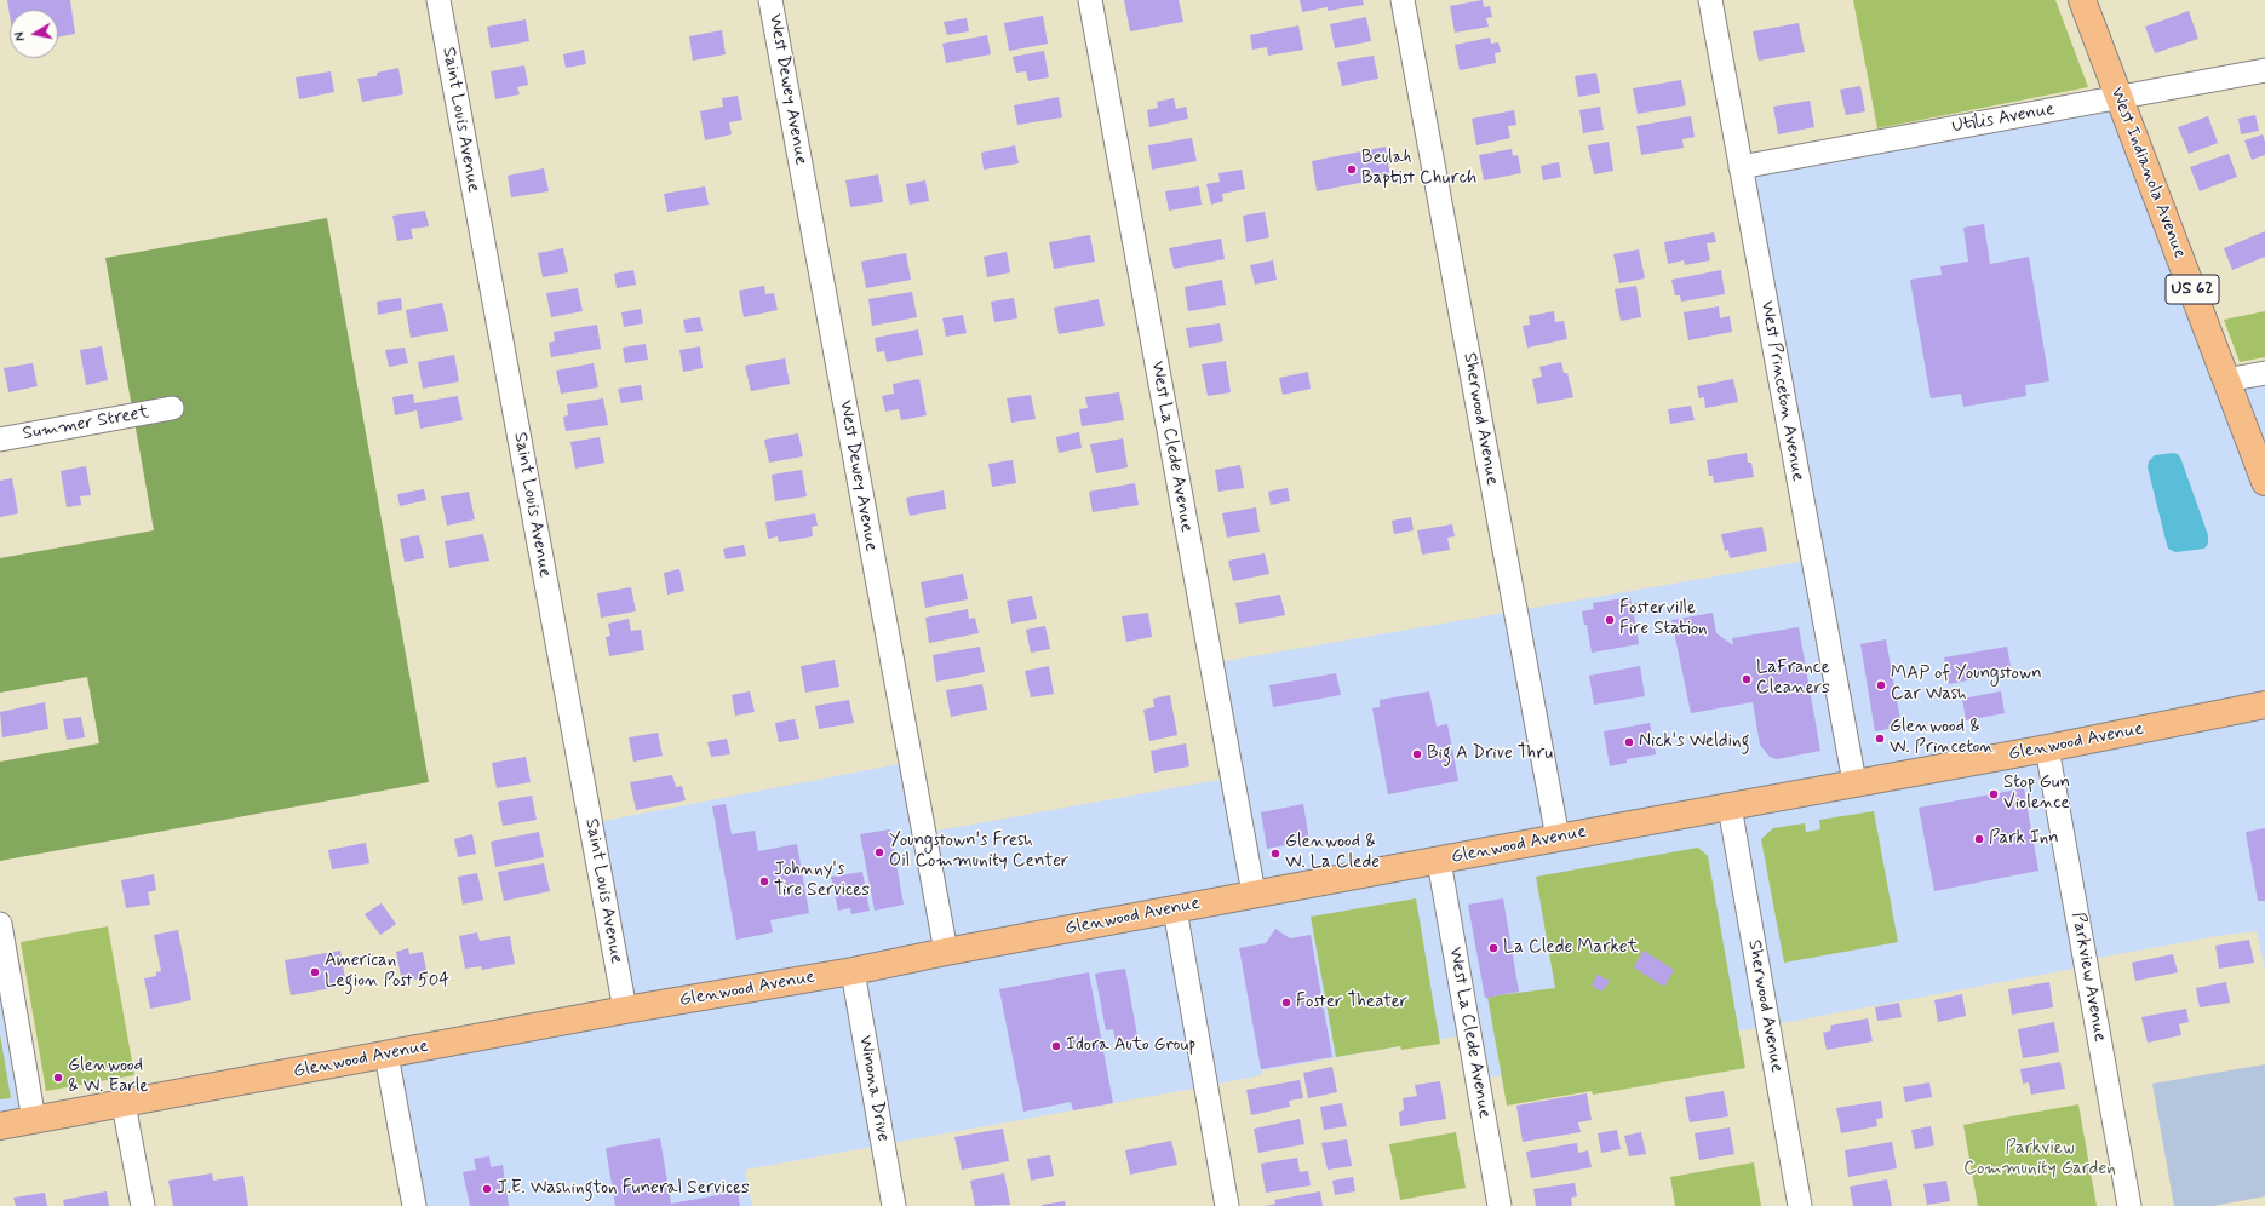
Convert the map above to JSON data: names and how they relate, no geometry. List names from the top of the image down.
{
  "streets": {
    "main road": ["West Indianola Avenue", "US 62", "Glenwood Avenue"],
    "street": [
      "West Dewey Avenue",
      "Utilis Avenue",
      "Saint Louis Avenue",
      "West Princeton Avenue",
      "Sherwood Avenue",
      "Summer Street",
      "West La Clede Avenue",
      "Parkview Avenue",
      "Winona Drive"
    ]
  },
  "crossings": [
    ["West Dewey Avenue", "Glenwood Avenue"],
    ["Utilis Avenue", "West Indianola Avenue"],
    ["Utilis Avenue", "West Princeton Avenue"],
    ["Saint Louis Avenue", "Glenwood Avenue"],
    ["West Princeton Avenue", "Glenwood Avenue"],
    ["Sherwood Avenue", "Glenwood Avenue"],
    ["West La Clede Avenue", "Glenwood Avenue"],
    ["Glenwood Avenue", "Parkview Avenue"],
    ["Glenwood Avenue", "Winona Drive"]
  ],
  "parks": ["Parkview Community Garden"],
  "places": [
    "Beulah Baptist Church",
    "Fosterville Fire Station",
    "LaFrance Cleaners",
    "MAP of Youngstown Car Wash",
    "Glenwood & W. Princeton",
    "Nick's Welding",
    "Big A Drive Thru",
    "Stop Gun Violence",
    "Park Inn",
    "Youngstown's Fresh Oil Community Center",
    "Glenwood & W. La Clede",
    "Johnny's Tire Services",
    "La Clede Market",
    "American Legion Post 504",
    "Foster Theater",
    "Idora Auto Group",
    "Glenwood & W. Earle",
    "J.E. Washington Funeral Services"
  ],
  "north": "left"
}
